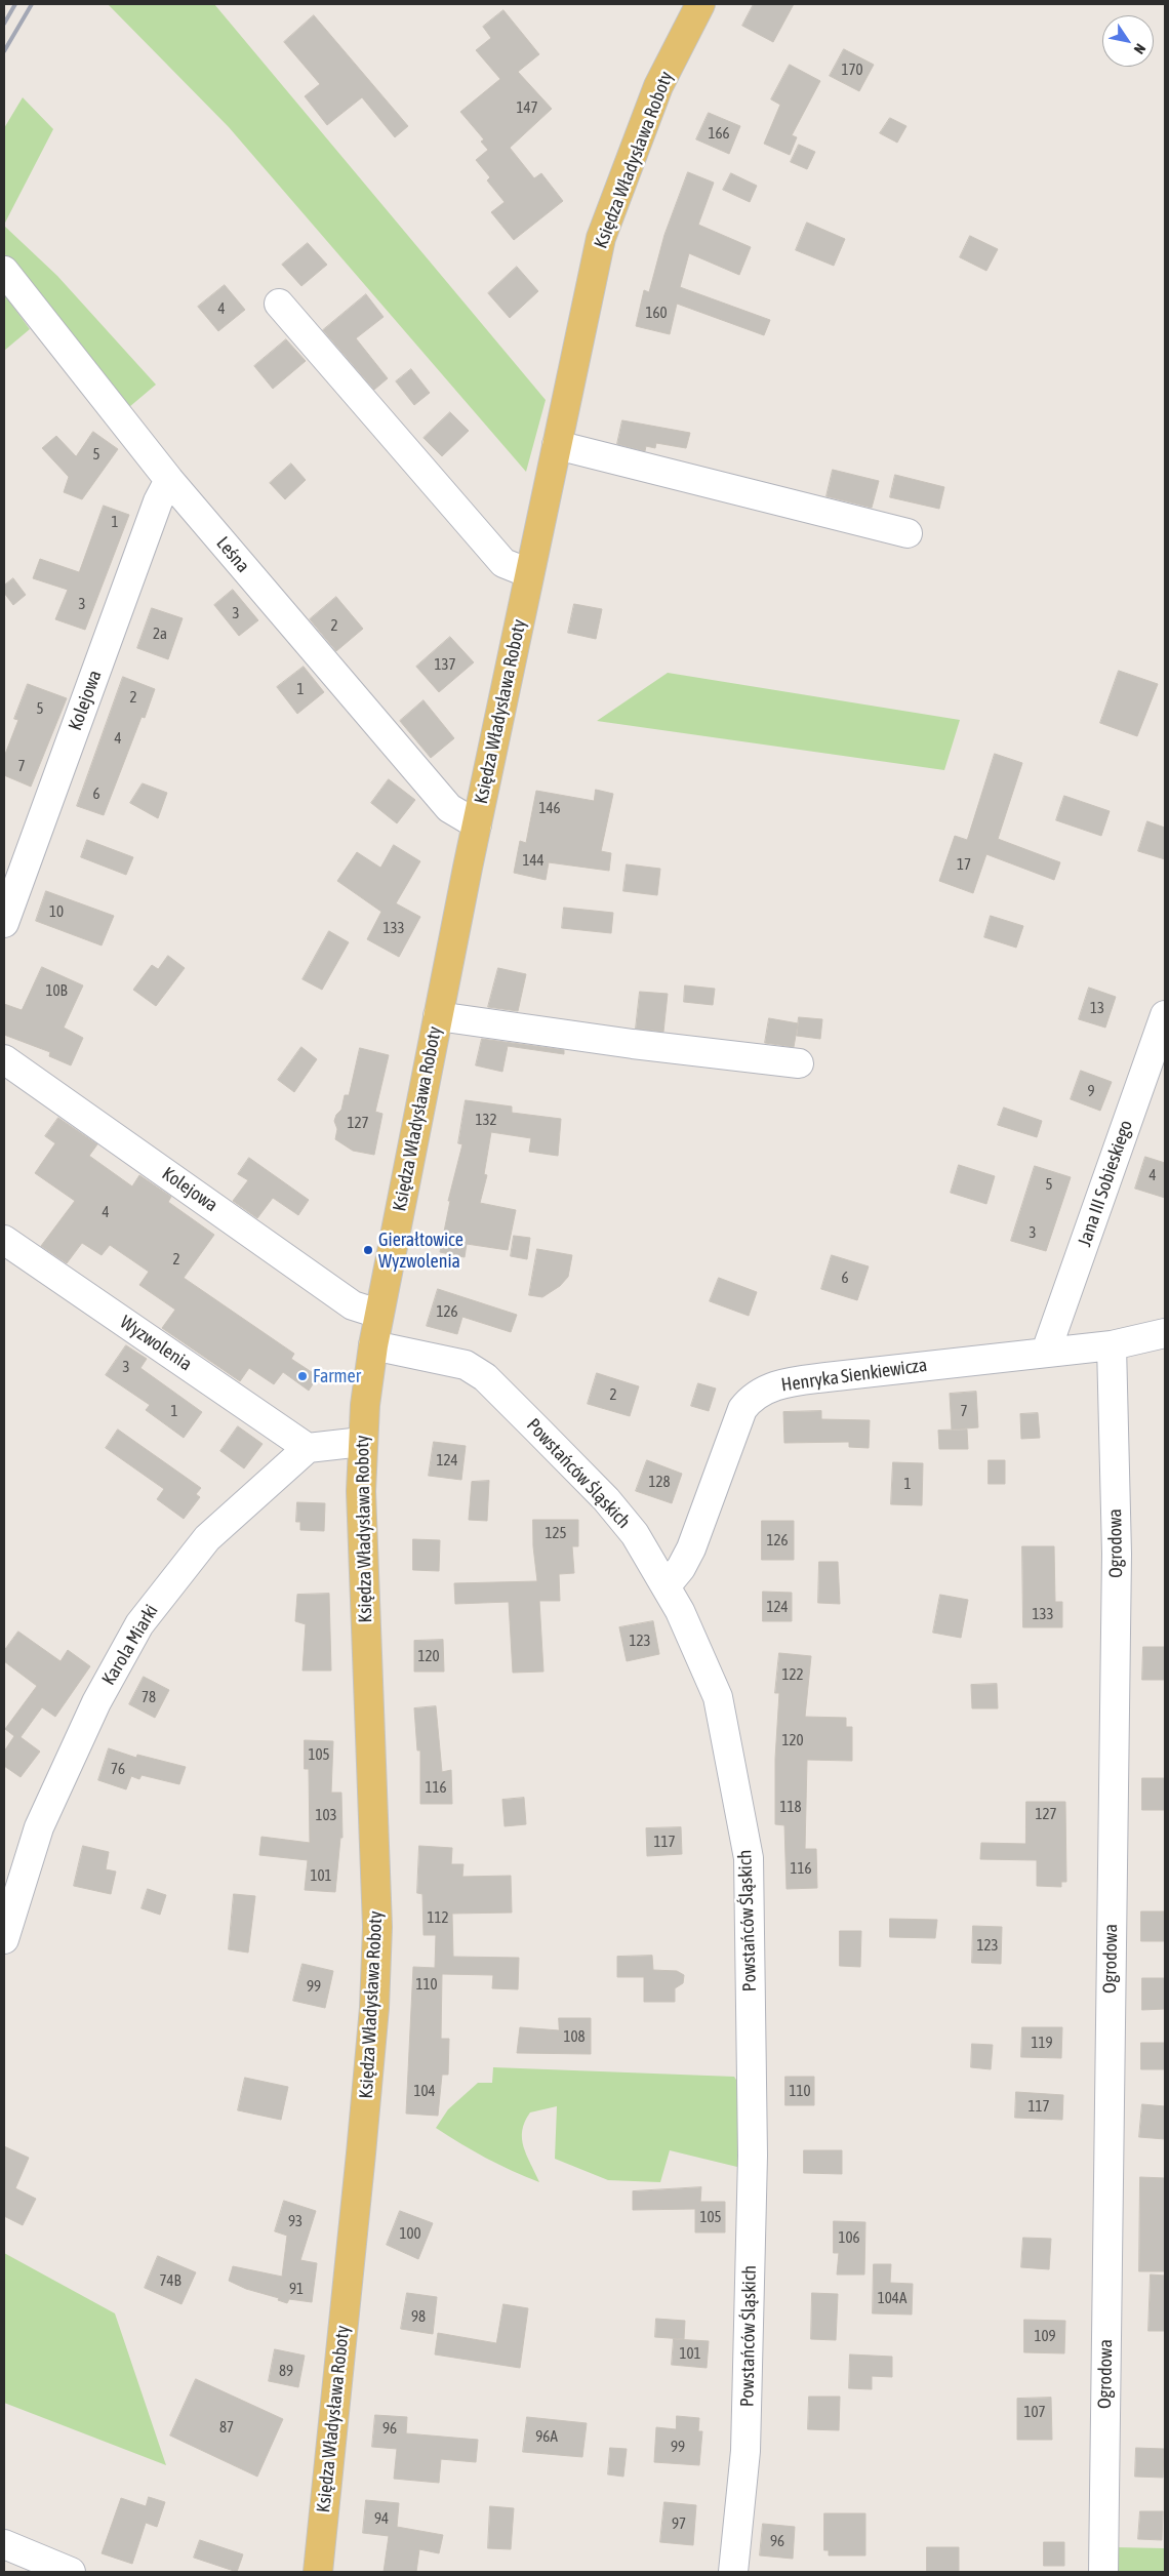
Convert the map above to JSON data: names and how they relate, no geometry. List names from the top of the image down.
{
  "streets": {
    "main road": ["Księdza Władysława Roboty"],
    "street": [
      "Leśna",
      "Kolejowa",
      "Jana III Sobieskiego",
      "Wyzwolenia",
      "Henryka Sienkiewicza",
      "Powstańców Śląskich",
      "Ogrodowa",
      "Karola Miarki"
    ]
  },
  "crossings": [
    ["Księdza Władysława Roboty", "Leśna"],
    ["Księdza Władysława Roboty", "Kolejowa"],
    ["Księdza Władysława Roboty", "Powstańców Śląskich"],
    ["Leśna", "Kolejowa"],
    ["Jana III Sobieskiego", "Henryka Sienkiewicza"],
    ["Wyzwolenia", "Karola Miarki"],
    ["Henryka Sienkiewicza", "Powstańców Śląskich"],
    ["Henryka Sienkiewicza", "Ogrodowa"]
  ],
  "places": ["Gierałtowice Wyzwolenia", "Farmer"],
  "house_numbers": [
    "170",
    "147",
    "166",
    "4",
    "160",
    "5",
    "1",
    "3",
    "3",
    "2",
    "2a",
    "137",
    "1",
    "2",
    "5",
    "4",
    "7",
    "6",
    "146",
    "144",
    "17",
    "10",
    "133",
    "10B",
    "13",
    "9",
    "132",
    "127",
    "4",
    "5",
    "4",
    "3",
    "2",
    "6",
    "126",
    "3",
    "2",
    "1",
    "7",
    "124",
    "128",
    "1",
    "125",
    "126",
    "124",
    "133",
    "123",
    "120",
    "122",
    "78",
    "120",
    "105",
    "76",
    "116",
    "118",
    "127",
    "103",
    "117",
    "116",
    "101",
    "112",
    "123",
    "110",
    "99",
    "108",
    "119",
    "104",
    "110",
    "117",
    "105",
    "93",
    "100",
    "106",
    "74B",
    "91",
    "104A",
    "98",
    "109",
    "101",
    "89",
    "107",
    "87",
    "96",
    "96A",
    "99",
    "94",
    "97",
    "96"
  ],
  "north": "bottom right"
}
